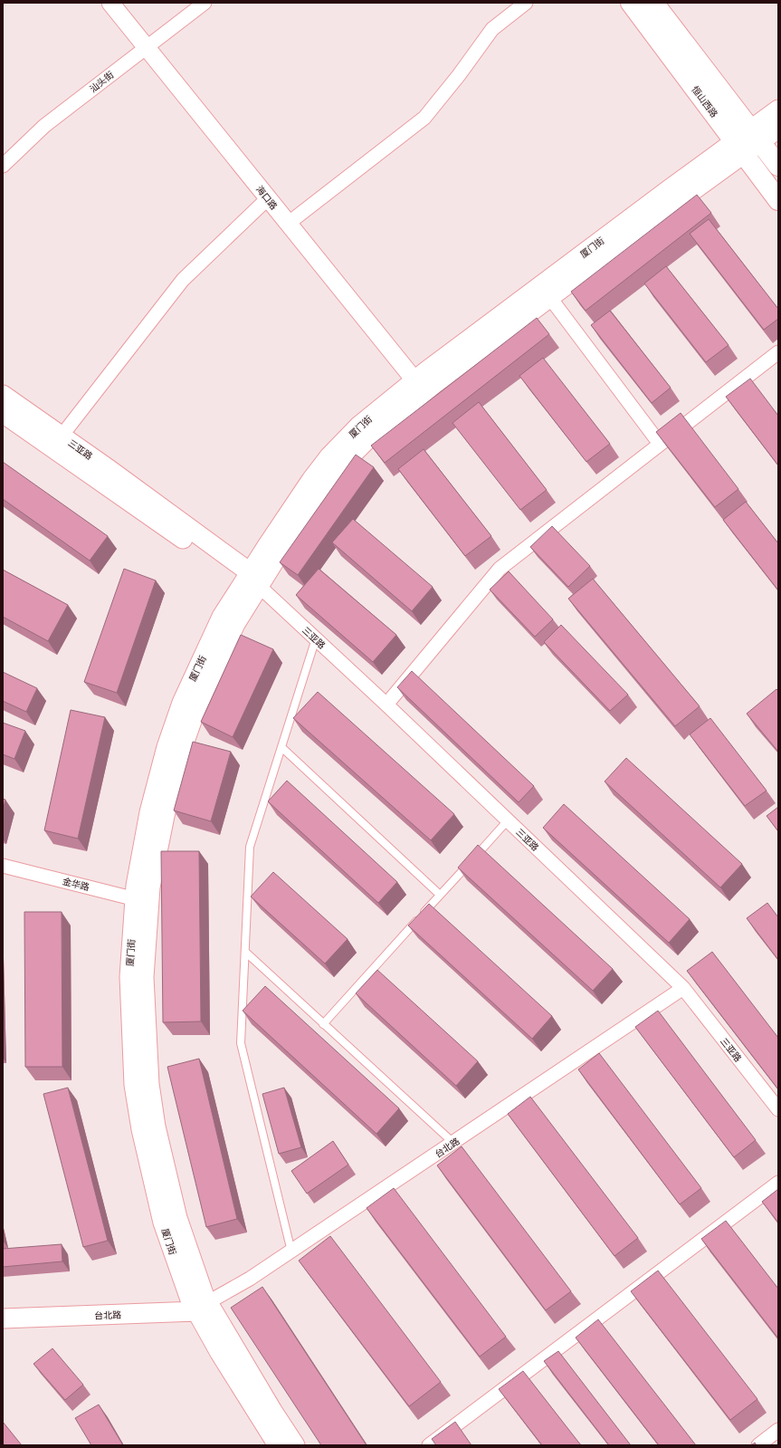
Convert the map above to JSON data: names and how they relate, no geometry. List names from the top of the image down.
{
  "streets": {
    "main road": [
      "恒山西路",
      "厦门街",
      "三亚路",
      "台北路"
    ],
    "street": ["汕头街", "海口路", "金华路"]
  },
  "crossings": [
    ["汕头街", "海口路"],
    ["恒山西路", "厦门街"],
    ["海口路", "厦门街"],
    ["厦门街", "三亚路"],
    ["厦门街", "金华路"],
    ["厦门街", "台北路"],
    ["三亚路", "台北路"]
  ]
}
